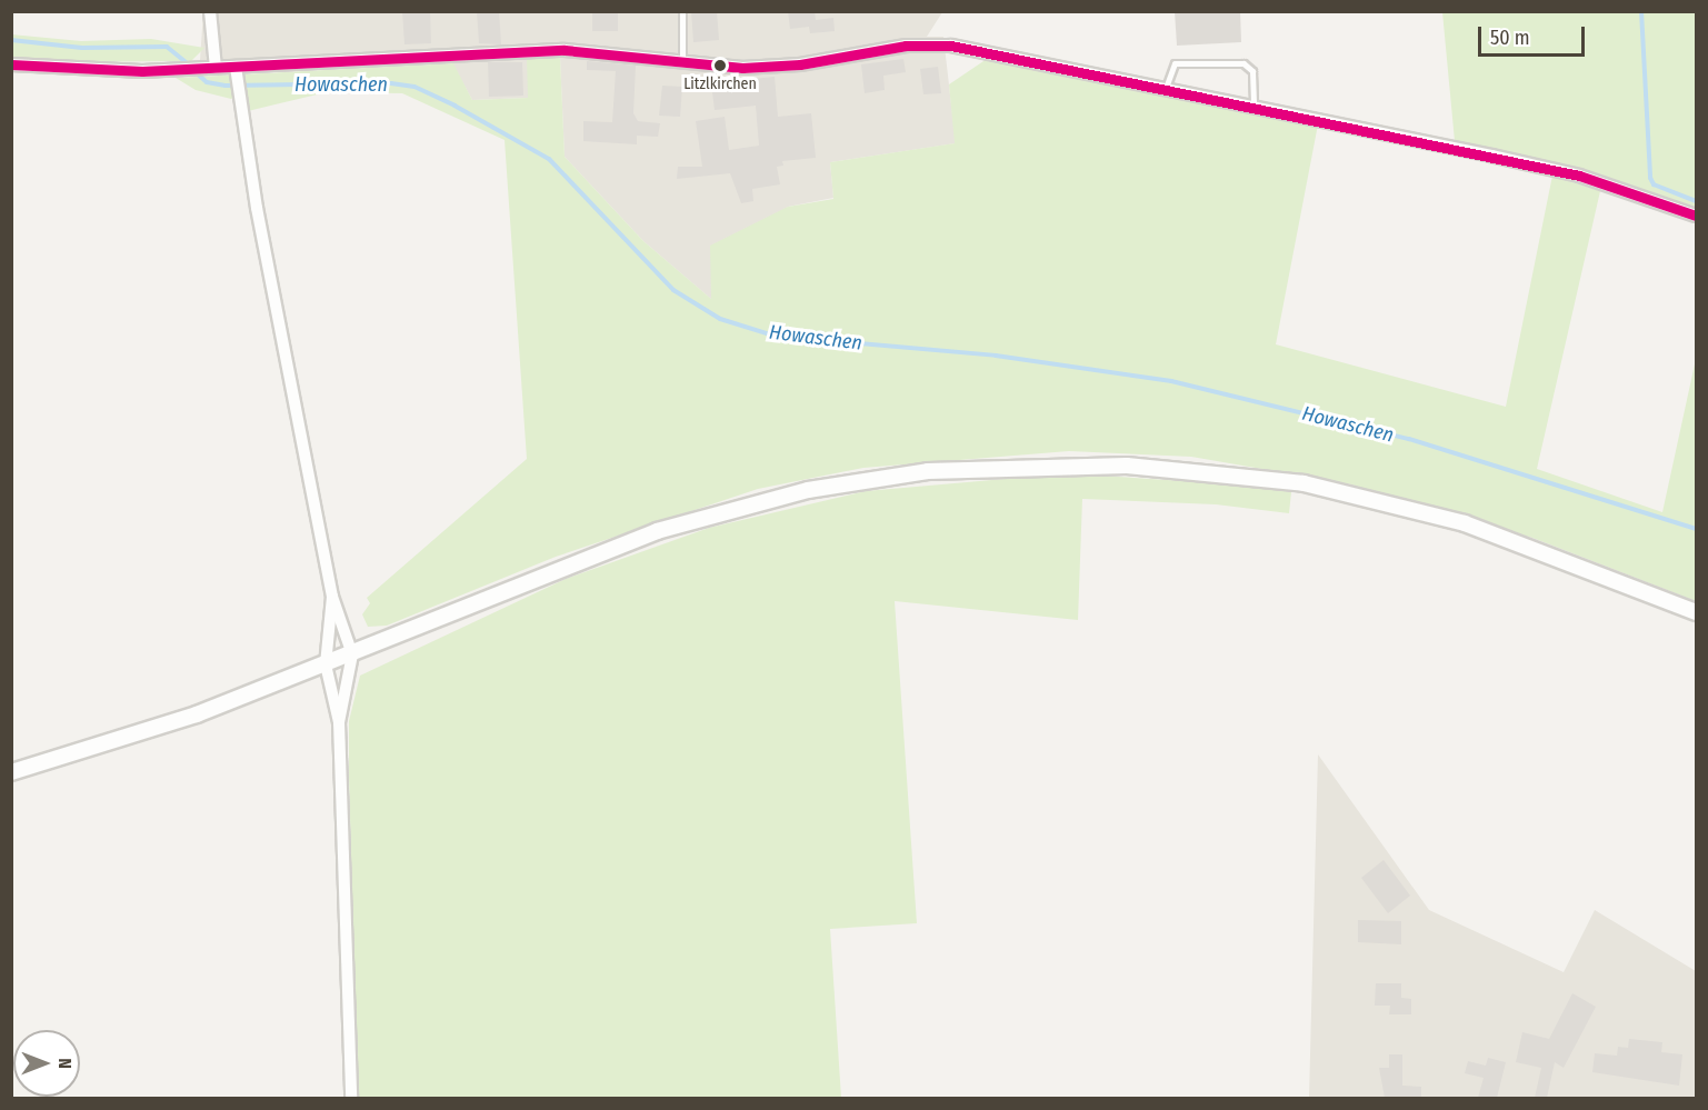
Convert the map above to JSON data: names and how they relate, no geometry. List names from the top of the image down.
{
  "water": ["Howaschen"],
  "places": ["Litzlkirchen"],
  "scale_bar": "50 m",
  "north": "right"
}
